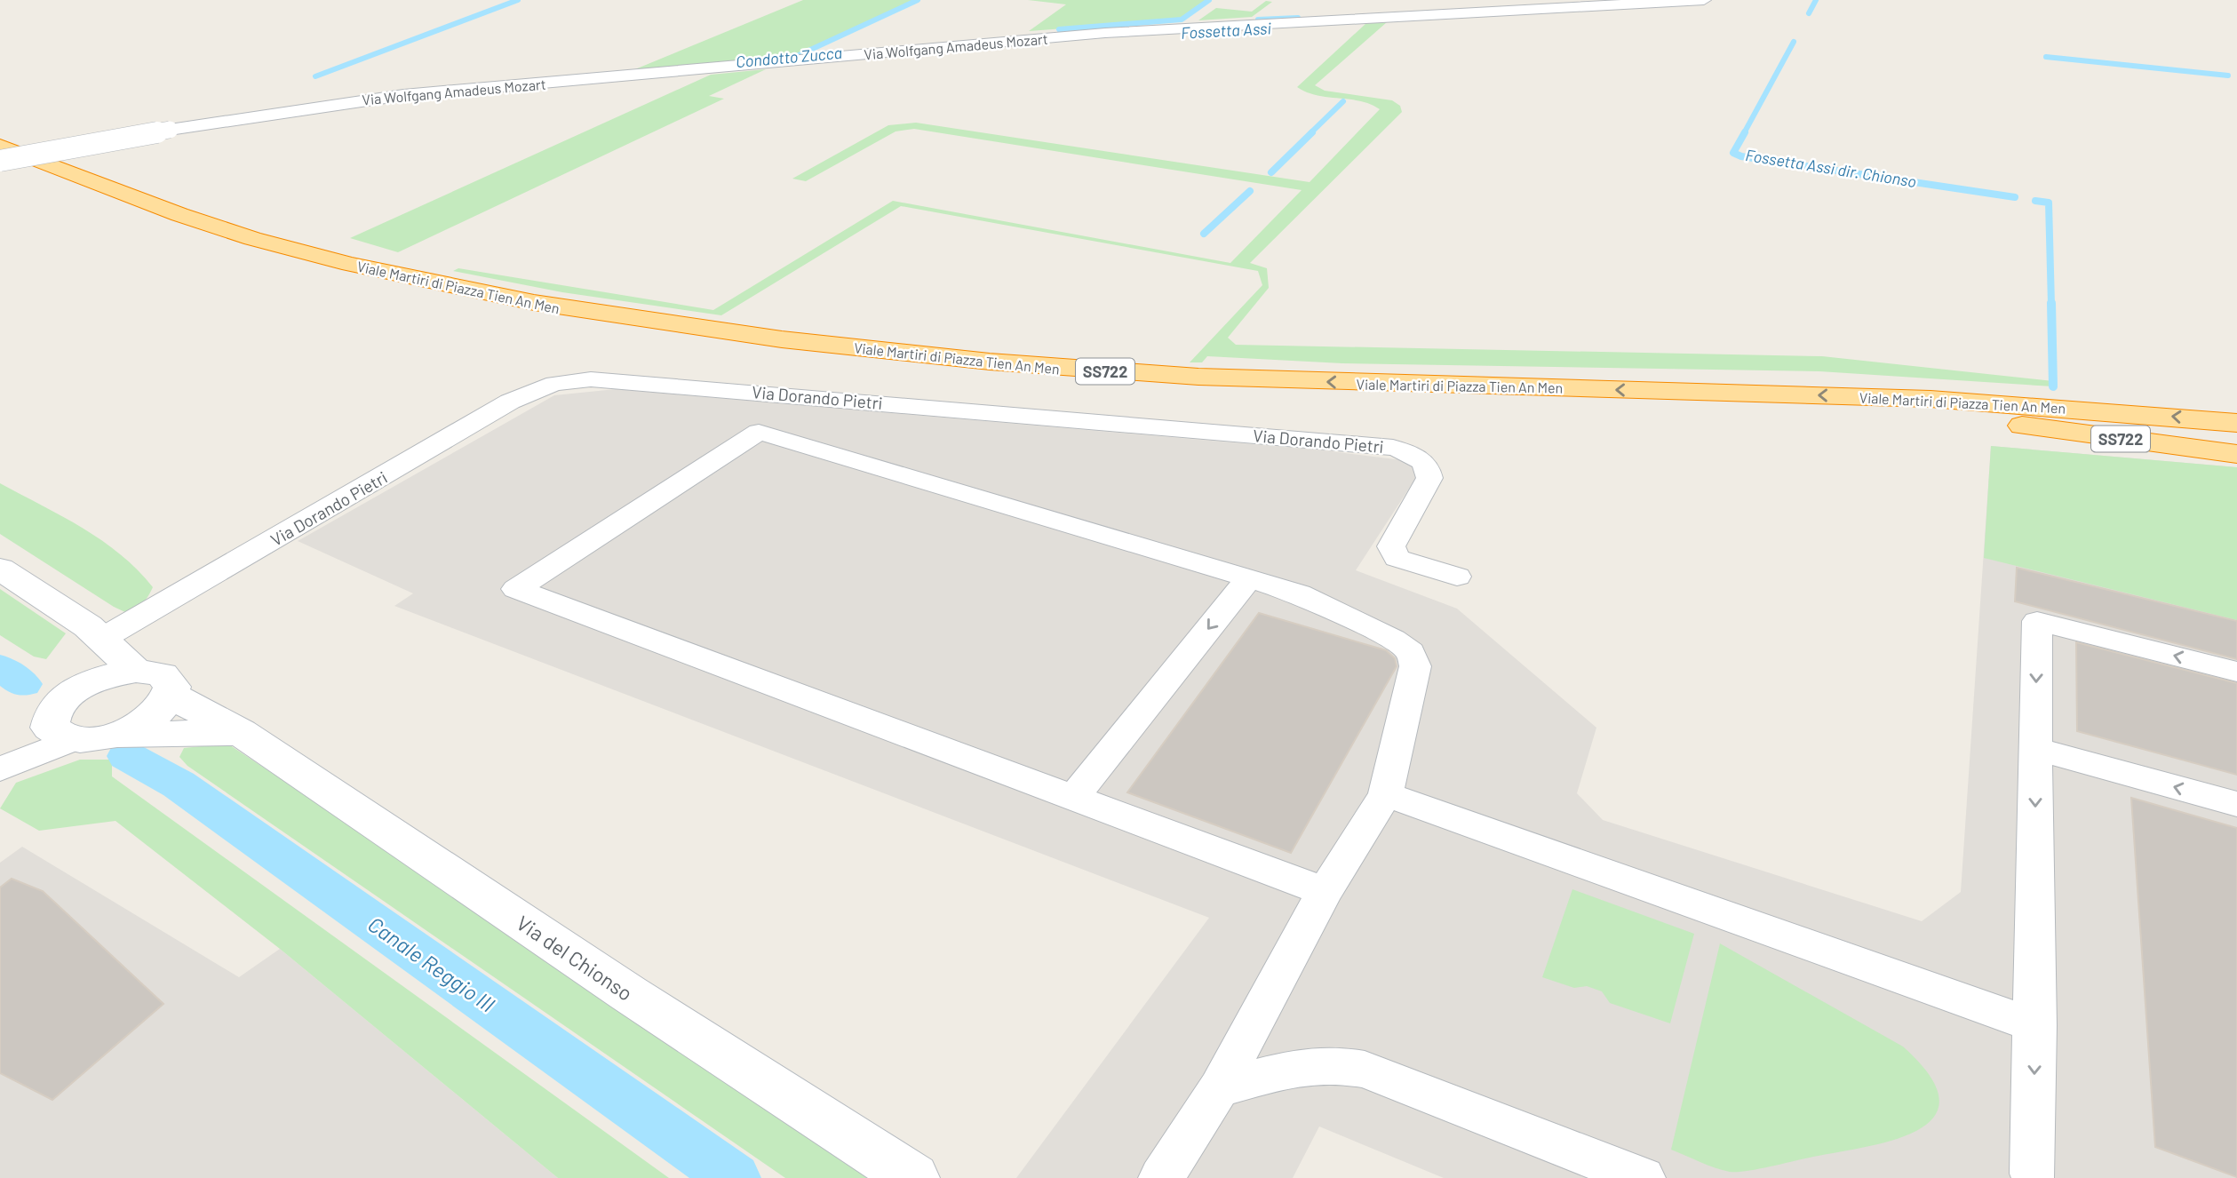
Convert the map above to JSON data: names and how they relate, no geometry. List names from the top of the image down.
{
  "streets": {
    "highway": ["Viale Martiri di Piazza Tien An Men", "SS722"],
    "street": ["Via Wolfgang Amadeus Mozart", "Via Dorando Pietri", "Via del Chionso"]
  },
  "crossings": [
    ["Viale Martiri di Piazza Tien An Men", "SS722"],
    ["Via Dorando Pietri", "Via del Chionso"]
  ],
  "water": [
    "Fossetta Assi",
    "Condotto Zucca",
    "Fossetta Assi dir. Chionso",
    "Canale Reggio III"
  ]
}
